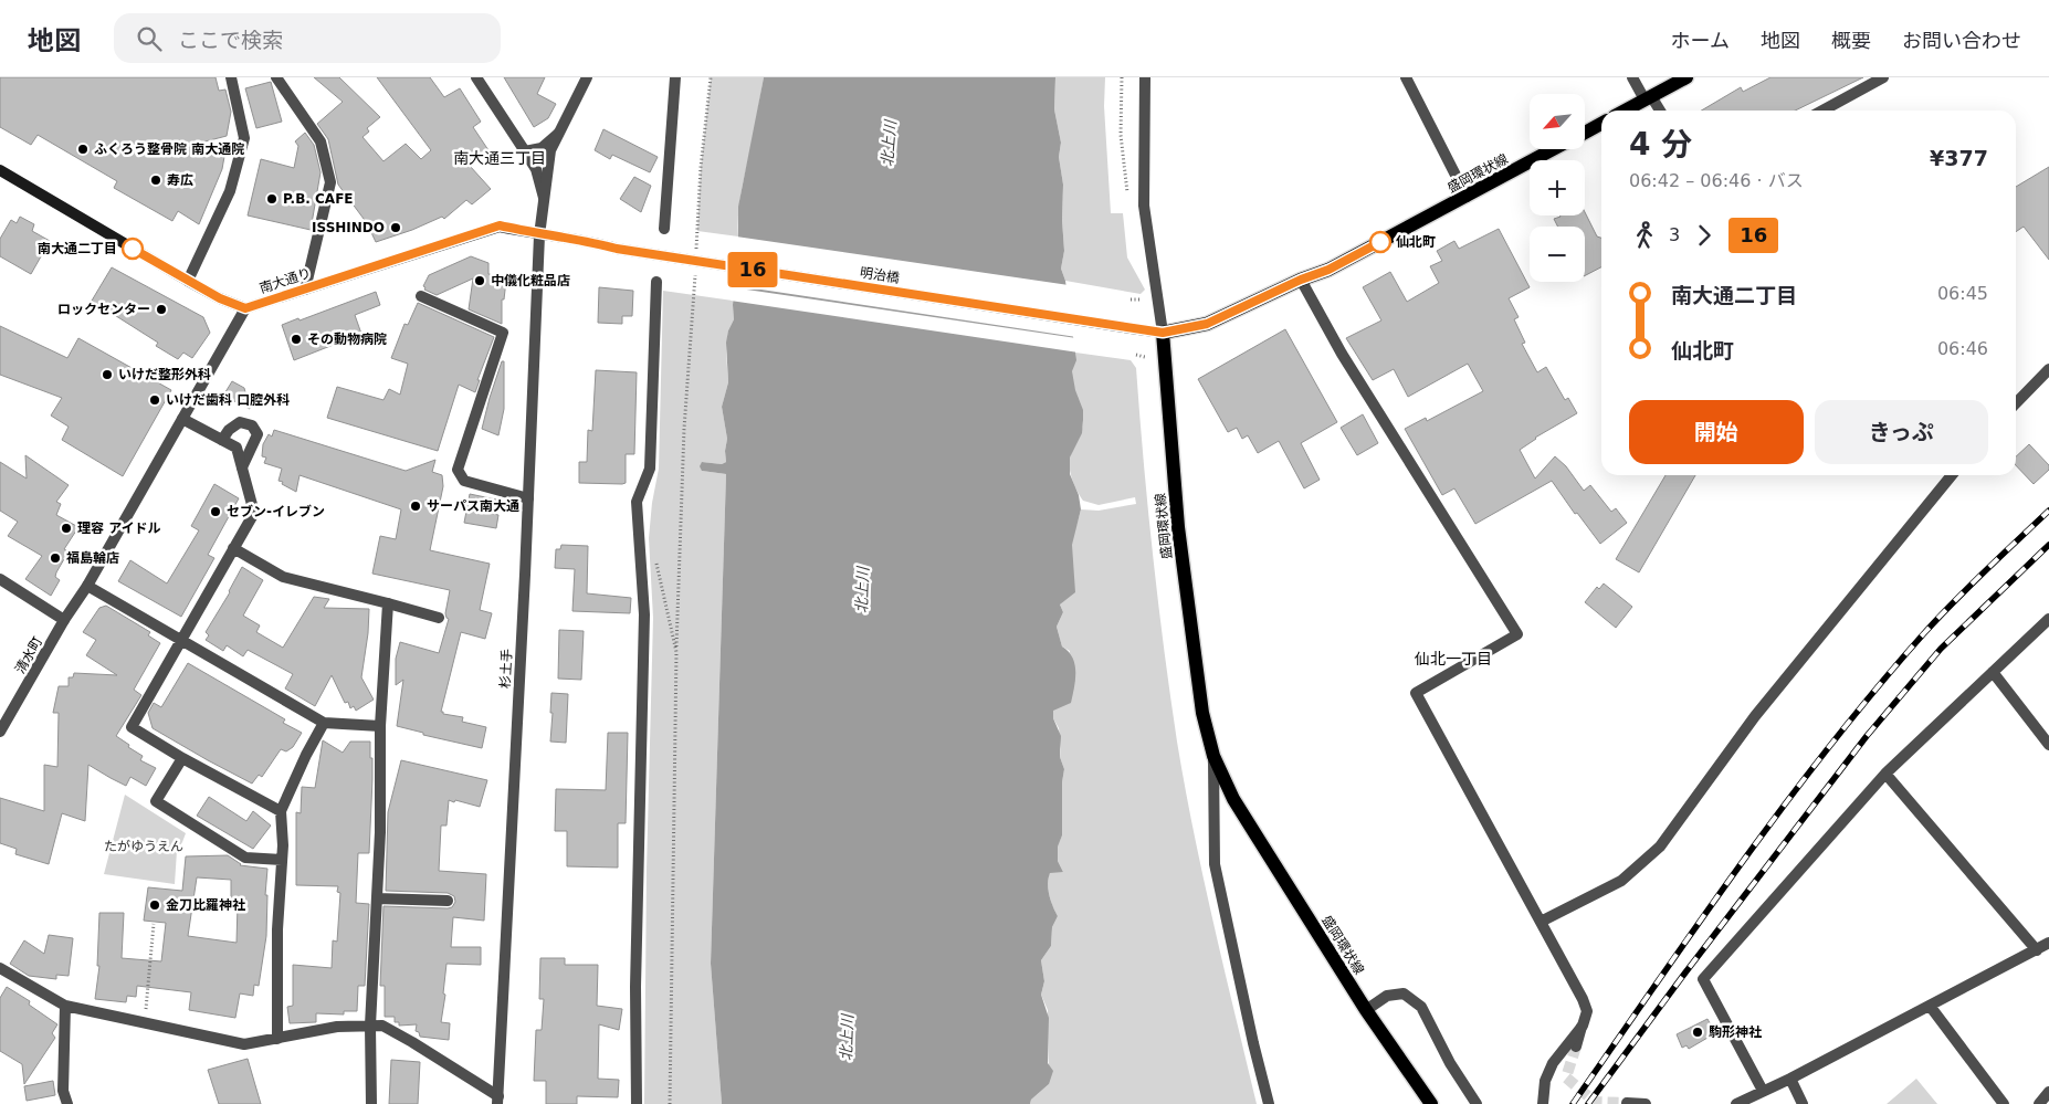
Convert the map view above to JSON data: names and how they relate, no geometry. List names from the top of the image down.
{
  "streets": {
    "main road": ["盛岡環状線", "明治橋", "南大通り"],
    "street": ["清水町", "杉土手"]
  },
  "crossings": [
    ["盛岡環状線", "明治橋"],
    ["明治橋", "南大通り"],
    ["南大通り", "清水町"],
    ["南大通り", "杉土手"]
  ],
  "districts": ["南大通三丁目", "仙北一丁目"],
  "water": ["北上川"],
  "parks": ["たがゆうえん"],
  "places": [
    "ふくろう整骨院 南大通院",
    "寿広",
    "P.B. CAFE",
    "ISSHINDO",
    "仙北町",
    "南大通二丁目",
    "中儀化粧品店",
    "ロックセンター",
    "その動物病院",
    "いけだ整形外科",
    "いけだ歯科 口腔外科",
    "サーパス南大通",
    "セブン-イレブン",
    "理容 アイドル",
    "福島輪店",
    "金刀比羅神社",
    "駒形神社"
  ],
  "lines": ["bus line 16"],
  "north": "bottom left",
  "page": {
    "header": "地図",
    "search": "ここで検索",
    "nav": [
      "ホーム",
      "地図",
      "概要",
      "お問い合わせ"
    ],
    "on_map": "16",
    "map_buttons": ["+", "−"],
    "heading": ["4 分", "06:42 – 06:46 · バス", "¥377"],
    "legs": ["3", "16"],
    "list": [
      {
        "name": "南大通二丁目",
        "value": "06:45"
      },
      {
        "name": "仙北町",
        "value": "06:46"
      }
    ],
    "buttons": ["開始", "きっぷ"]
  }
}
